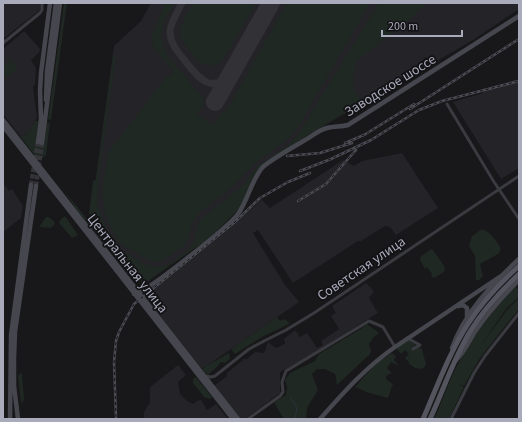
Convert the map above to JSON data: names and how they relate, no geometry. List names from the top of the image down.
{
  "streets": {
    "main road": ["Заводское шоссе", "Центральная улица"],
    "street": ["Советская улица"]
  },
  "crossings": [
    ["Заводское шоссе", "Центральная улица"]
  ],
  "scale_bar": "200 m"
}
